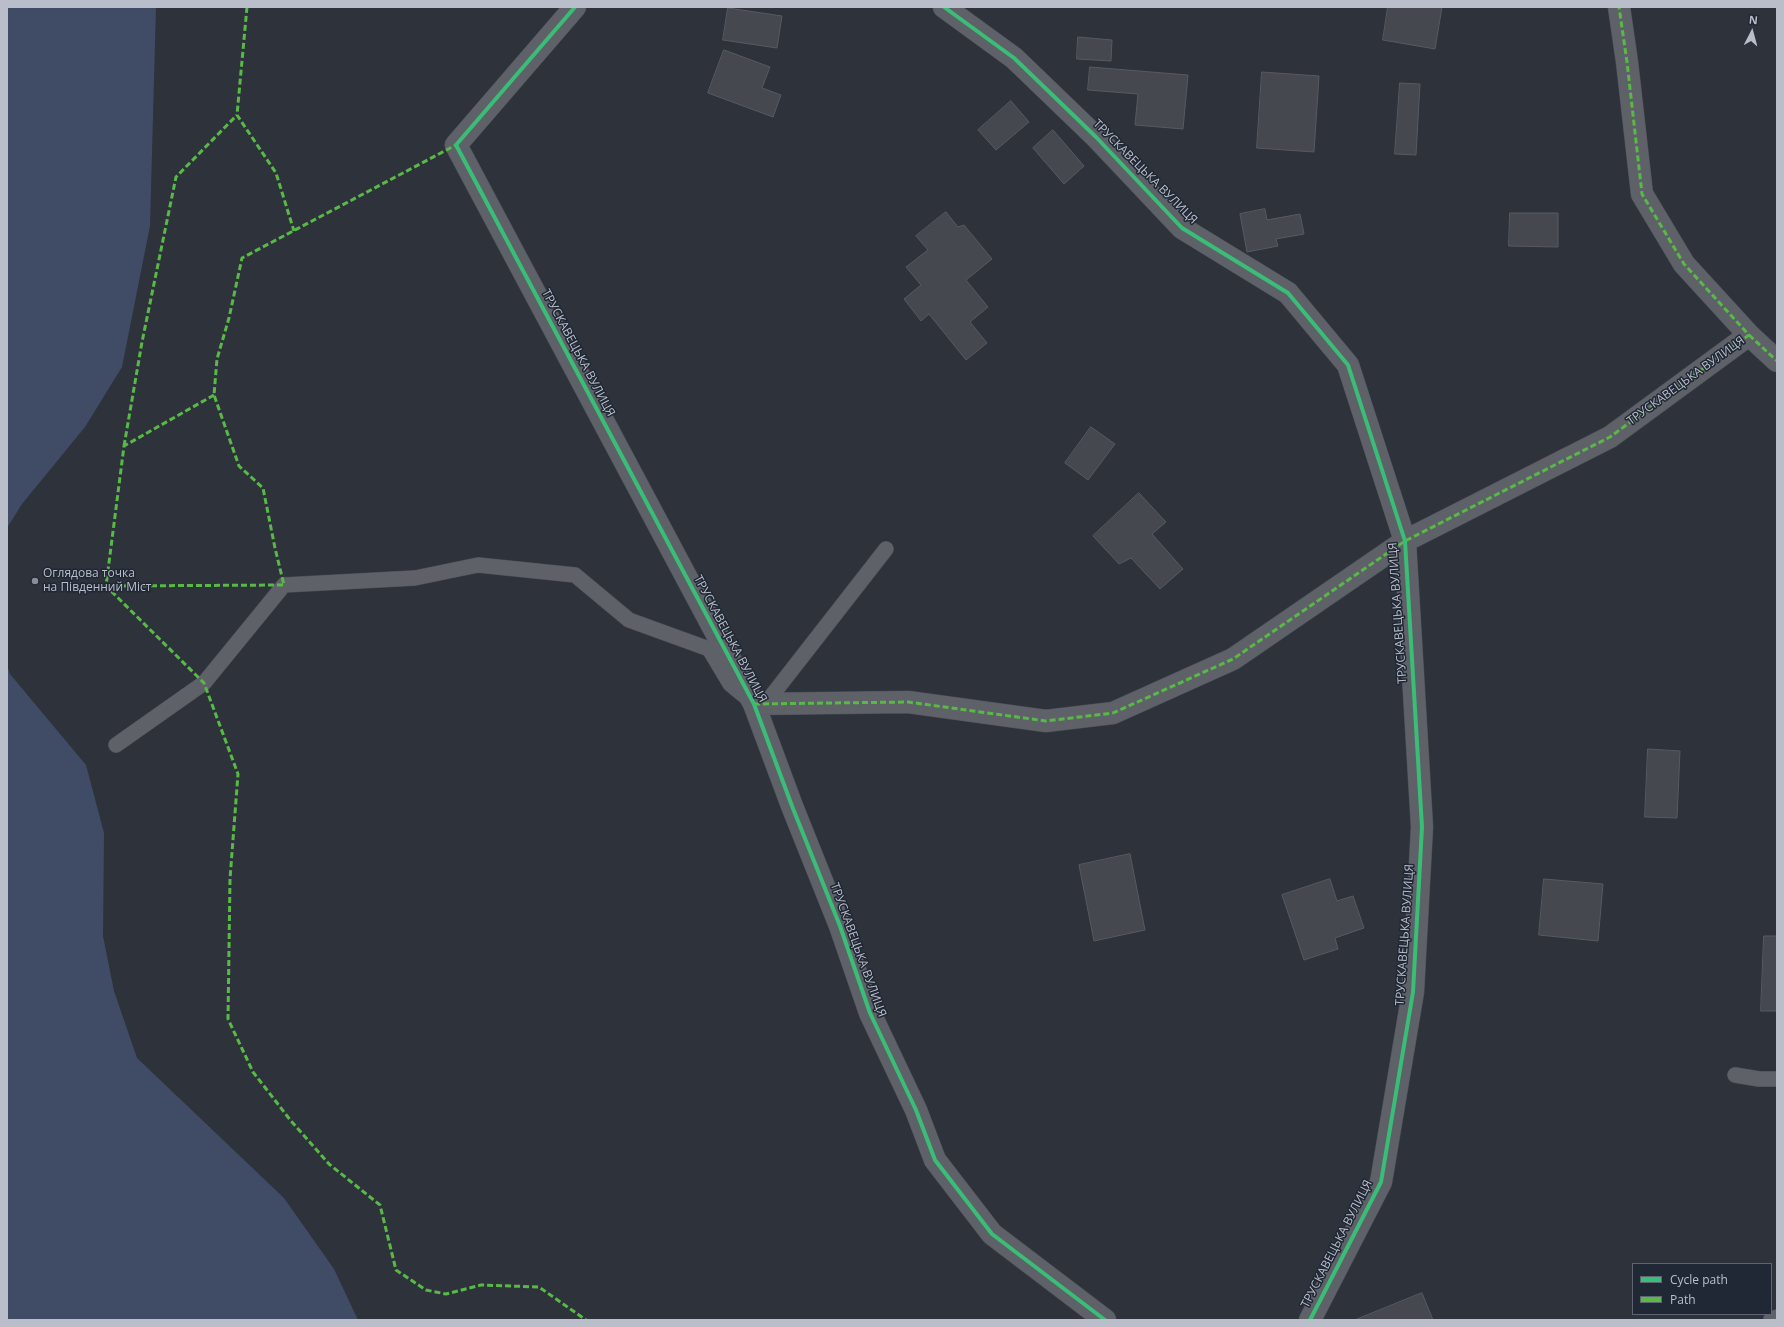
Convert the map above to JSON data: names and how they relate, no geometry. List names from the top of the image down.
{
  "streets": {
    "street": ["ТРУСКАВЕЦЬКА ВУЛИЦЯ"]
  },
  "places": ["Оглядова точка на Південний Міст"],
  "legend": ["Cycle path", "Path"],
  "north": "top"
}
